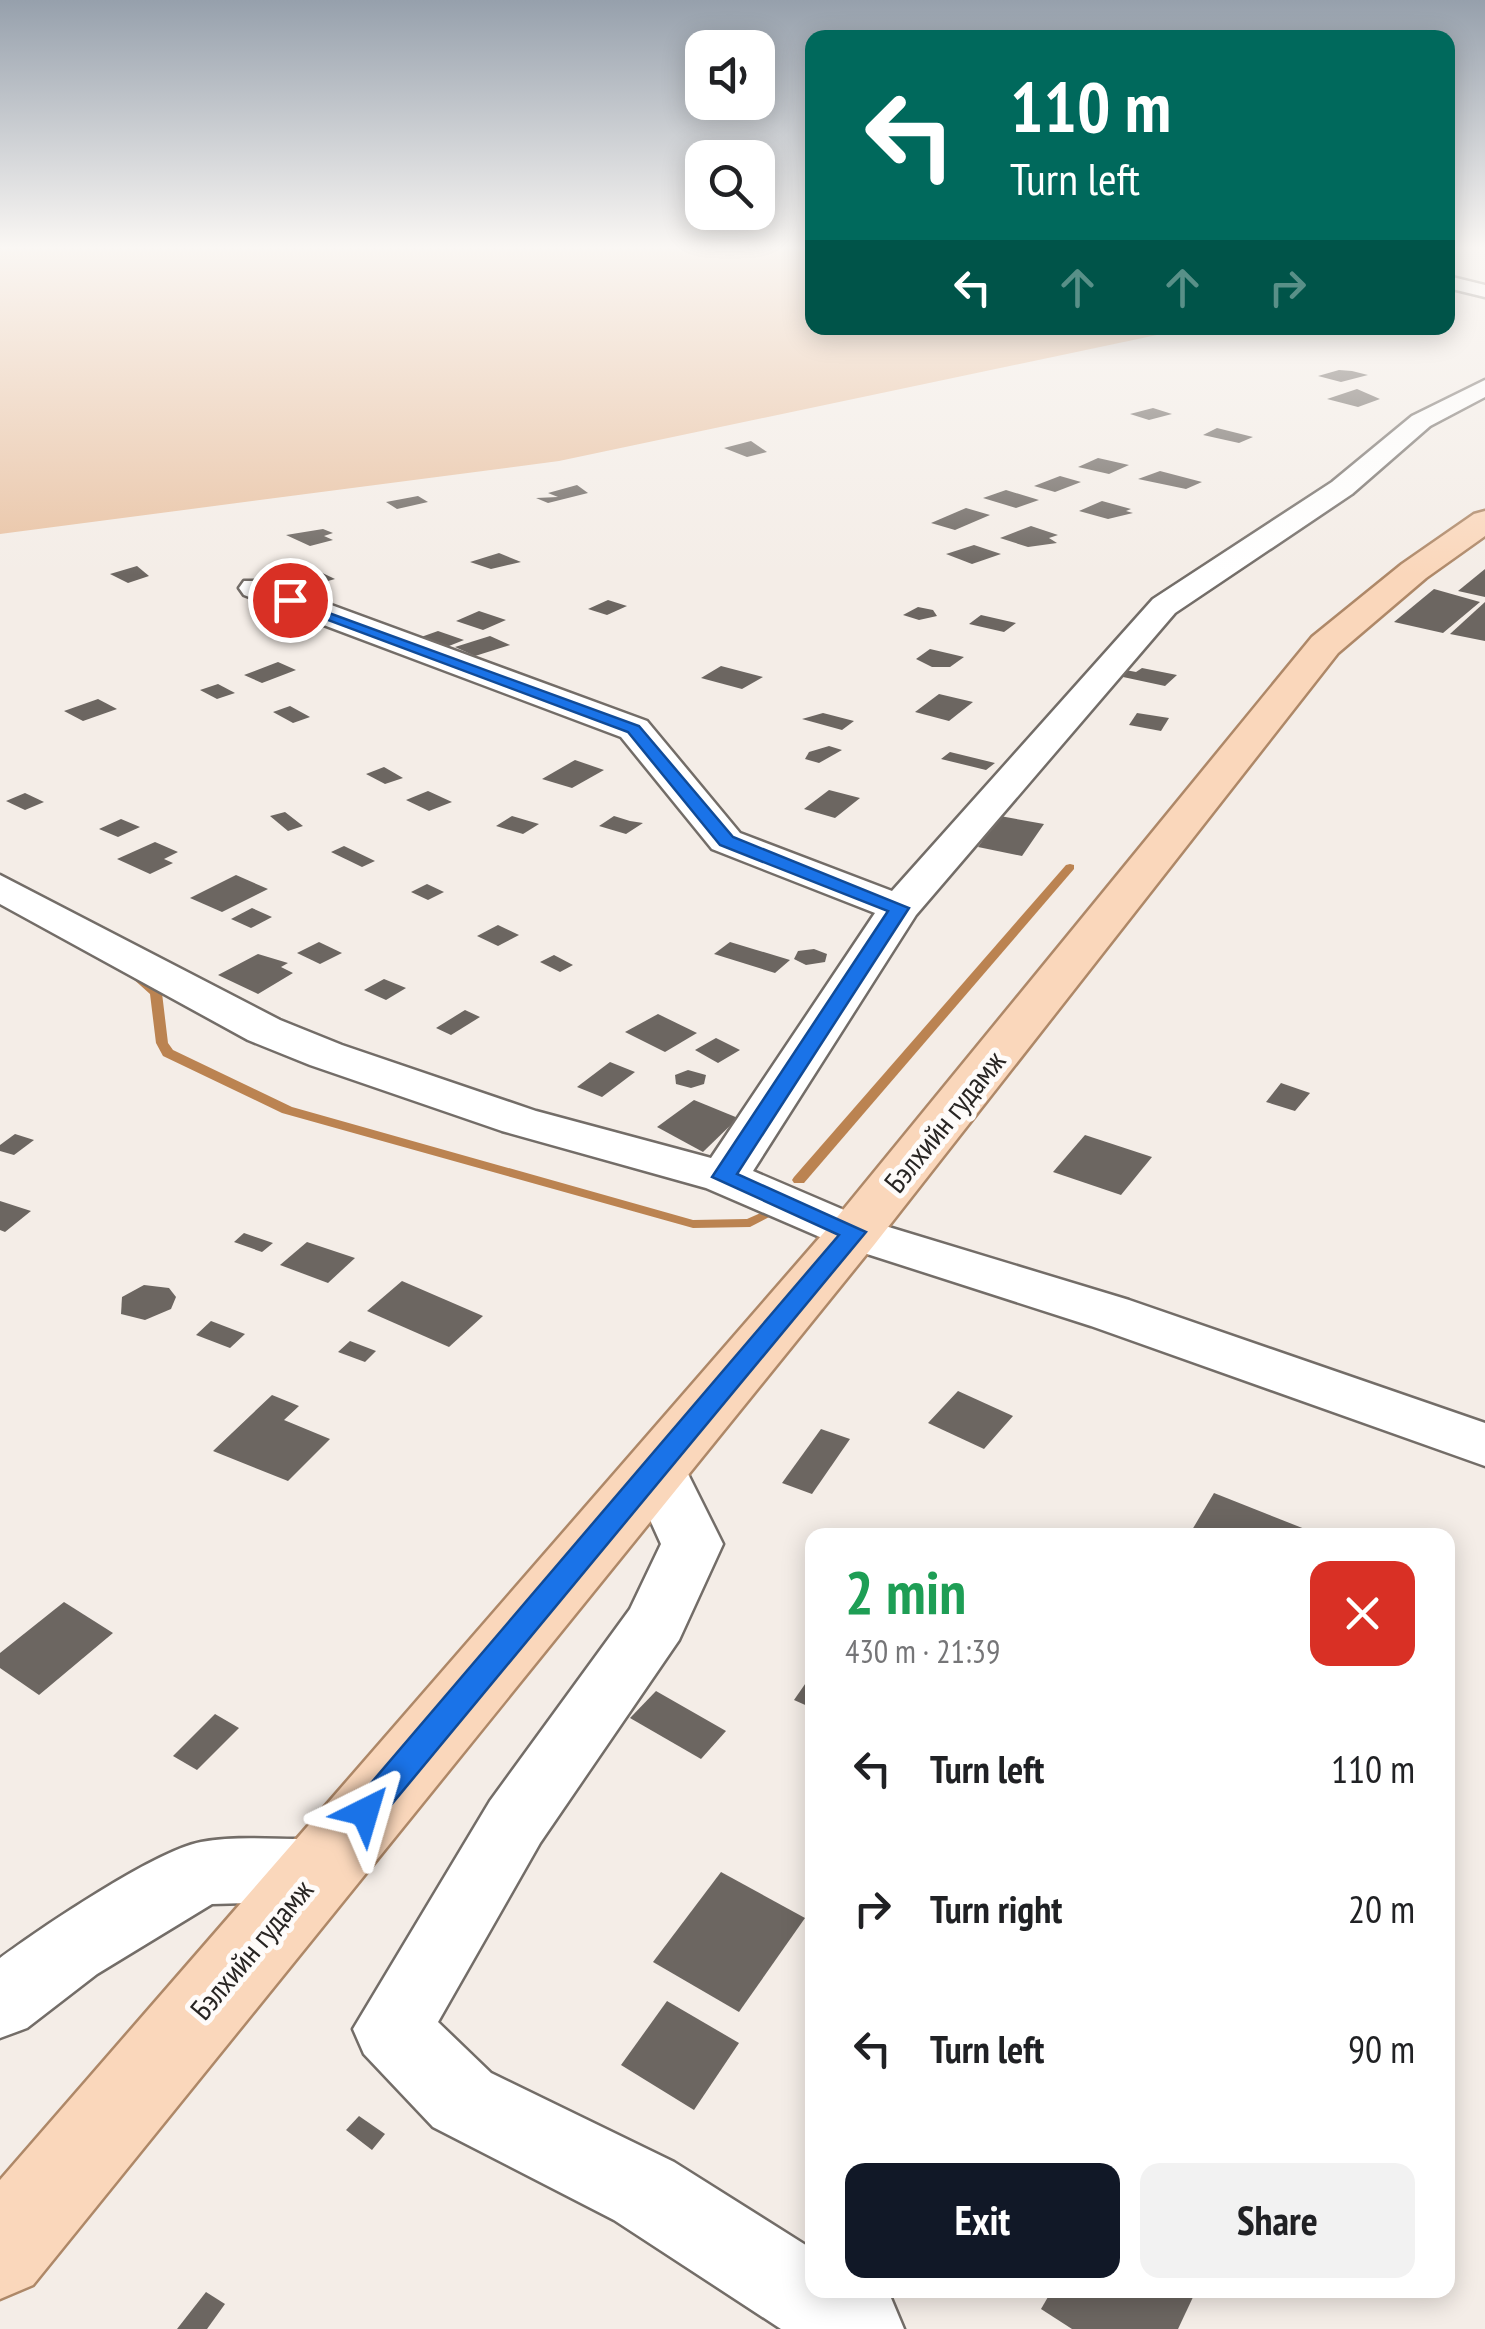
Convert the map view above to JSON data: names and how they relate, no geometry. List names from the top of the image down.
{
  "streets": {
    "main road": ["Бэлхийн гудамж"]
  },
  "page": {
    "turn": ["110 m", "Turn left"],
    "heading": ["2 min", "430 m · 21:39"],
    "list": [
      {
        "name": "Turn left",
        "value": "110 m"
      },
      {
        "name": "Turn right",
        "value": "20 m"
      },
      {
        "name": "Turn left",
        "value": "90 m"
      }
    ],
    "buttons": ["Exit", "Share"]
  }
}
